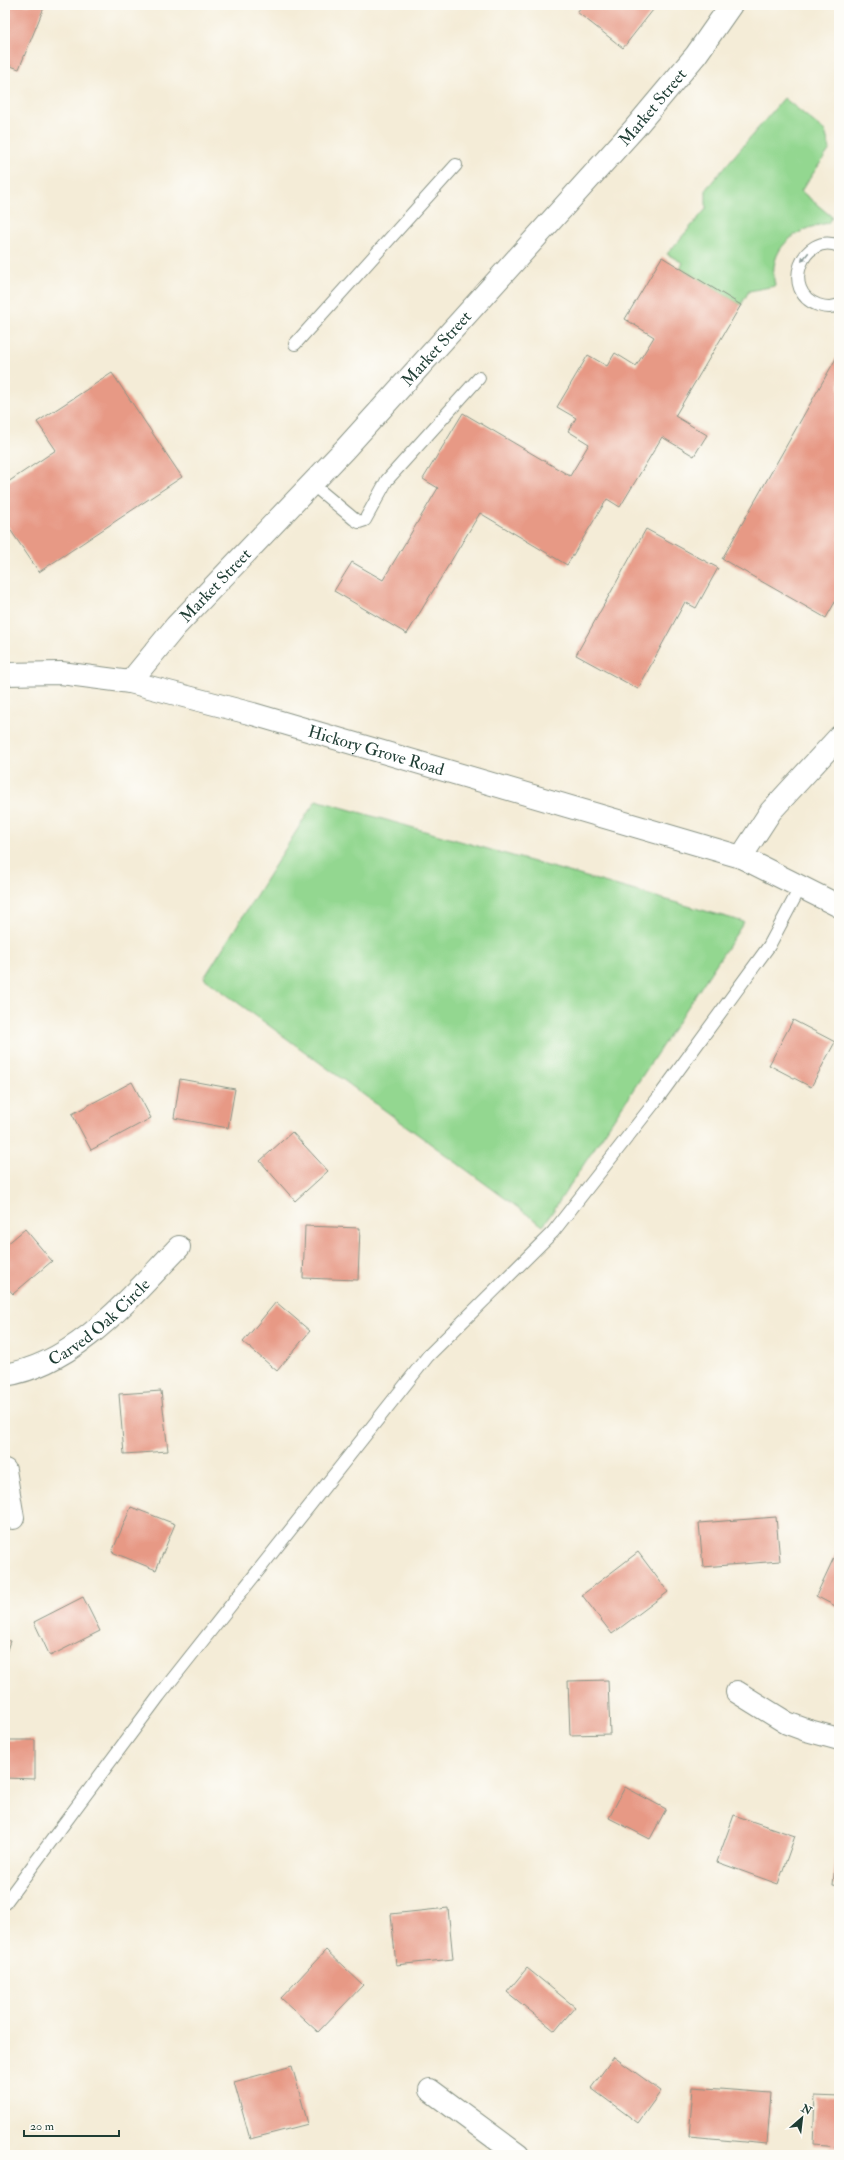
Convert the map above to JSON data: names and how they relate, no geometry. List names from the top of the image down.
{
  "streets": {
    "street": ["Market Street", "Hickory Grove Road", "Carved Oak Circle"]
  },
  "crossings": [
    ["Market Street", "Hickory Grove Road"]
  ],
  "scale_bar": "20 m",
  "north": "top right"
}
